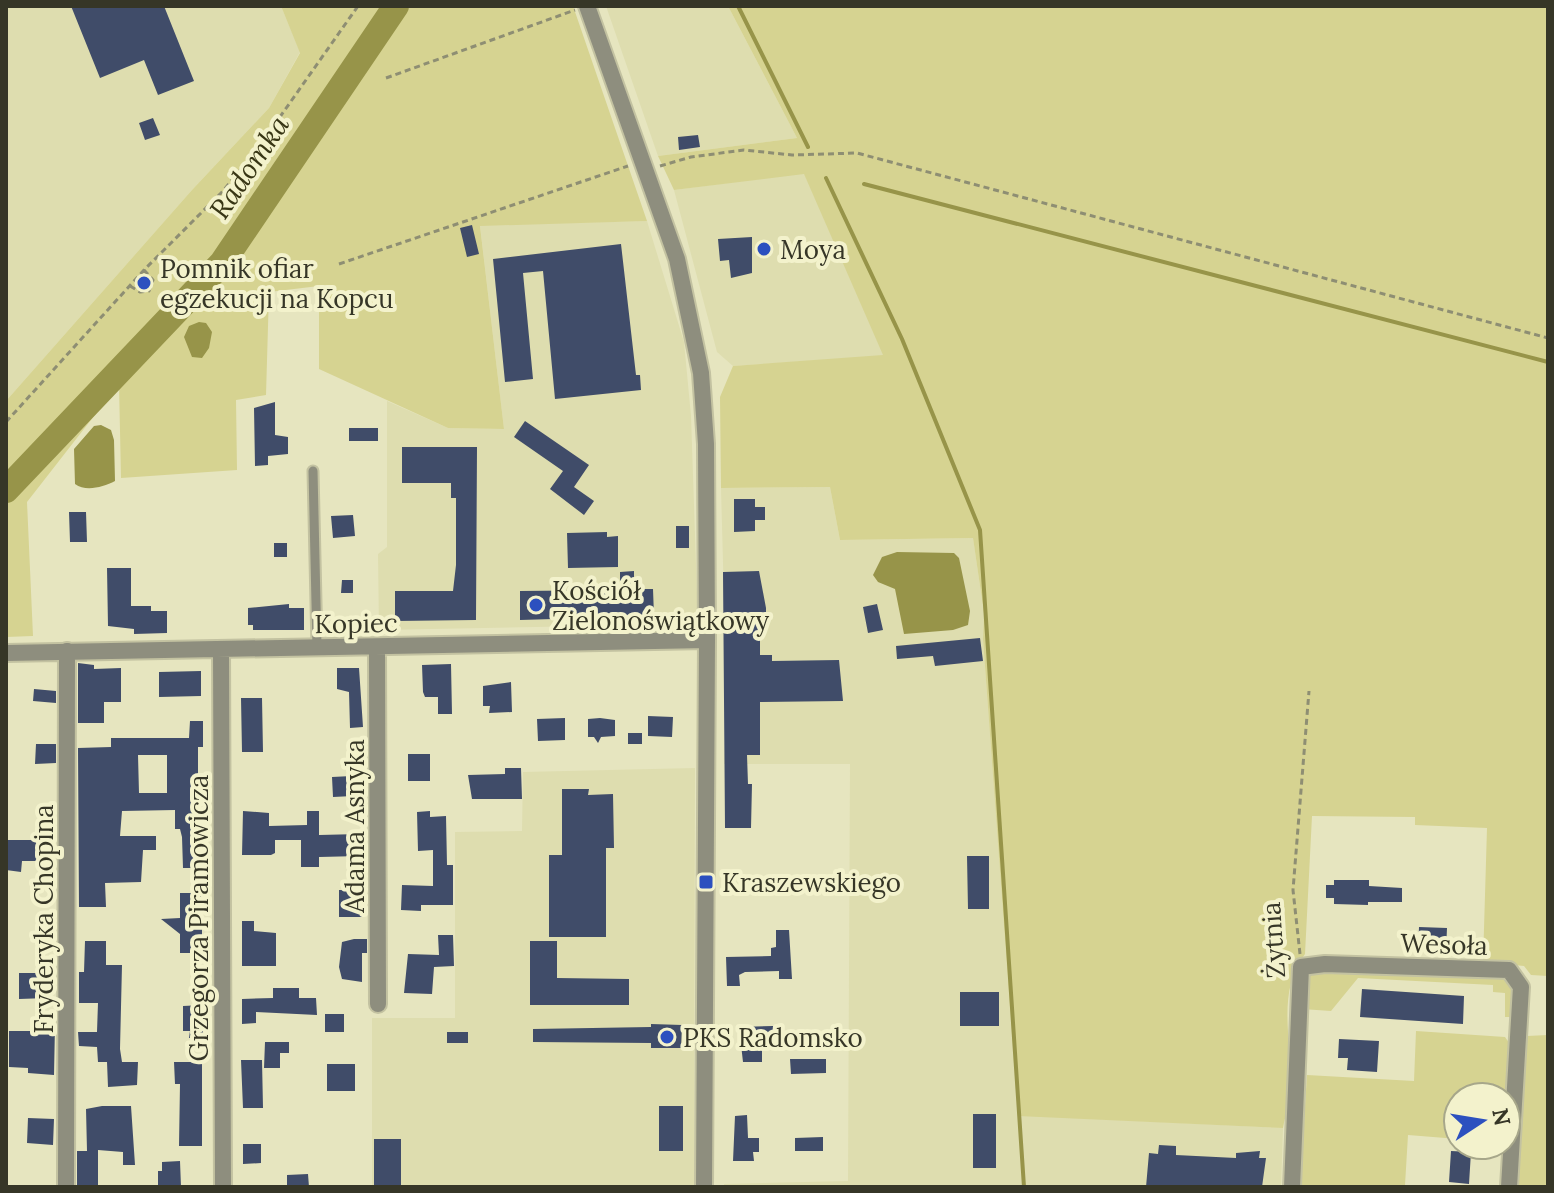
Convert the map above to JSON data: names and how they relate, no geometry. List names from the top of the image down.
{
  "streets": {
    "street": [
      "Kopiec",
      "Adama Asnyka",
      "Grzegorza Piramowicza",
      "Fryderyka Chopina",
      "Żytnia",
      "Wesoła"
    ]
  },
  "crossings": [
    ["Kopiec", "Adama Asnyka"],
    ["Kopiec", "Grzegorza Piramowicza"],
    ["Kopiec", "Fryderyka Chopina"],
    ["Żytnia", "Wesoła"]
  ],
  "water": ["Radomka"],
  "places": {
    "other": [
      "Moya",
      "Pomnik ofiar egzekucji na Kopcu",
      "Kościół Zielonoświątkowy",
      "PKS Radomsko"
    ],
    "transit": ["Kraszewskiego"]
  },
  "north": "right"
}
